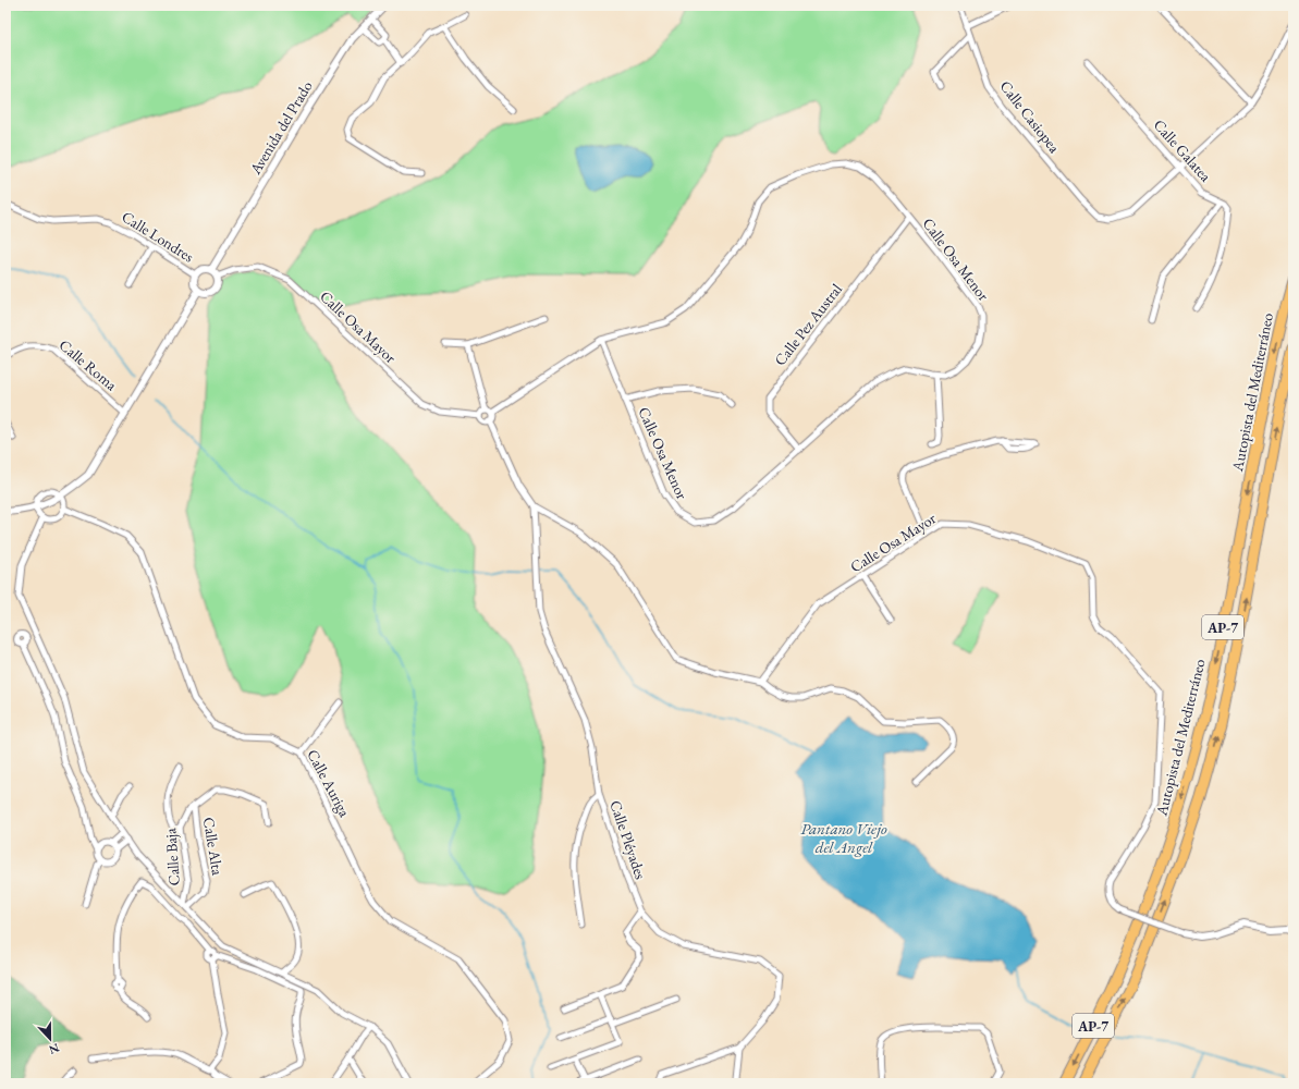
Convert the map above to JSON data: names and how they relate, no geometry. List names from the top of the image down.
{
  "streets": {
    "highway": ["Autopista del Mediterráneo", "AP-7"],
    "street": [
      "Calle Casiopea",
      "Avenida del Prado",
      "Calle Galatea",
      "Calle Londres",
      "Calle Osa Menor",
      "Calle Pez Austral",
      "Calle Osa Mayor",
      "Calle Roma",
      "Calle Auriga",
      "Calle Pléyades",
      "Calle Alta",
      "Calle Baja"
    ]
  },
  "crossings": [
    ["Calle Casiopea", "Calle Galatea"],
    ["Avenida del Prado", "Calle Londres"],
    ["Avenida del Prado", "Calle Osa Mayor"],
    ["Calle Londres", "Calle Osa Mayor"],
    ["Calle Osa Menor", "Calle Pez Austral"],
    ["Calle Osa Menor", "Calle Osa Mayor"],
    ["Calle Alta", "Calle Baja"]
  ],
  "water": ["Pantano Viejo del Angel"],
  "north": "bottom"
}
